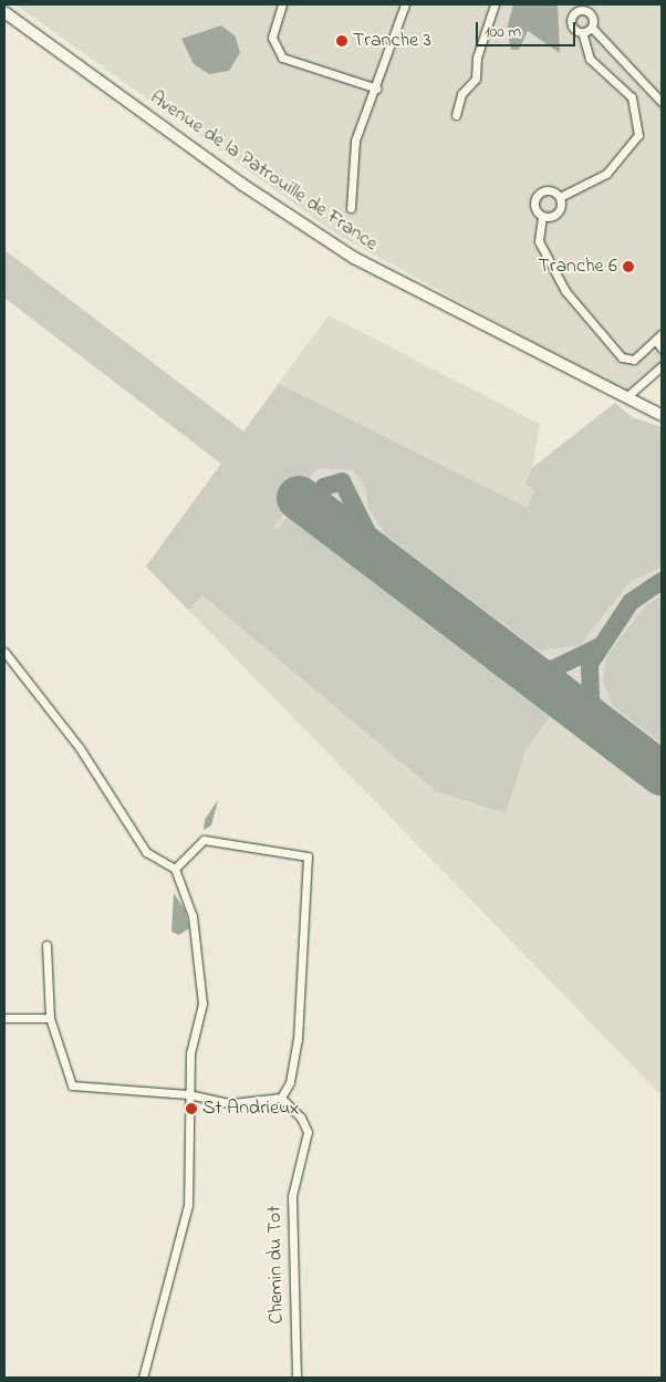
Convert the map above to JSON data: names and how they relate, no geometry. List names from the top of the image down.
{
  "streets": {
    "main road": ["Avenue de la Patrouille de France"],
    "street": ["Chemin du Tot"]
  },
  "places": ["Tranche 3", "Tranche 6", "St Andrieux"],
  "scale_bar": "100 m"
}
